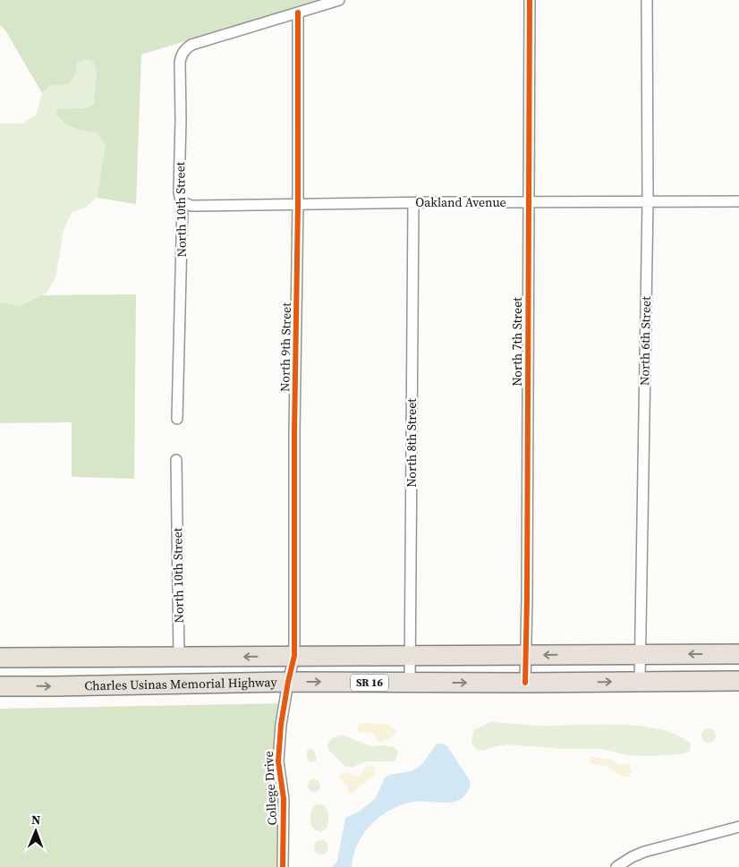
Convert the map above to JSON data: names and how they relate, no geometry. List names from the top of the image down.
{
  "streets": {
    "highway": ["SR 16", "Charles Usinas Memorial Highway"],
    "street": [
      "Oakland Avenue",
      "North 10th Street",
      "North 6th Street",
      "North 7th Street",
      "North 9th Street",
      "North 8th Street",
      "College Drive"
    ]
  },
  "crossings": [
    ["Oakland Avenue", "North 10th Street"],
    ["Oakland Avenue", "North 6th Street"],
    ["Oakland Avenue", "North 7th Street"],
    ["Oakland Avenue", "North 9th Street"],
    ["Oakland Avenue", "North 8th Street"],
    ["North 10th Street", "North 9th Street"],
    ["North 10th Street", "Charles Usinas Memorial Highway"],
    ["North 6th Street", "Charles Usinas Memorial Highway"],
    ["North 7th Street", "Charles Usinas Memorial Highway"],
    ["North 9th Street", "Charles Usinas Memorial Highway"],
    ["North 9th Street", "College Drive"],
    ["North 8th Street", "Charles Usinas Memorial Highway"],
    ["Charles Usinas Memorial Highway", "College Drive"]
  ],
  "north": "top"
}
